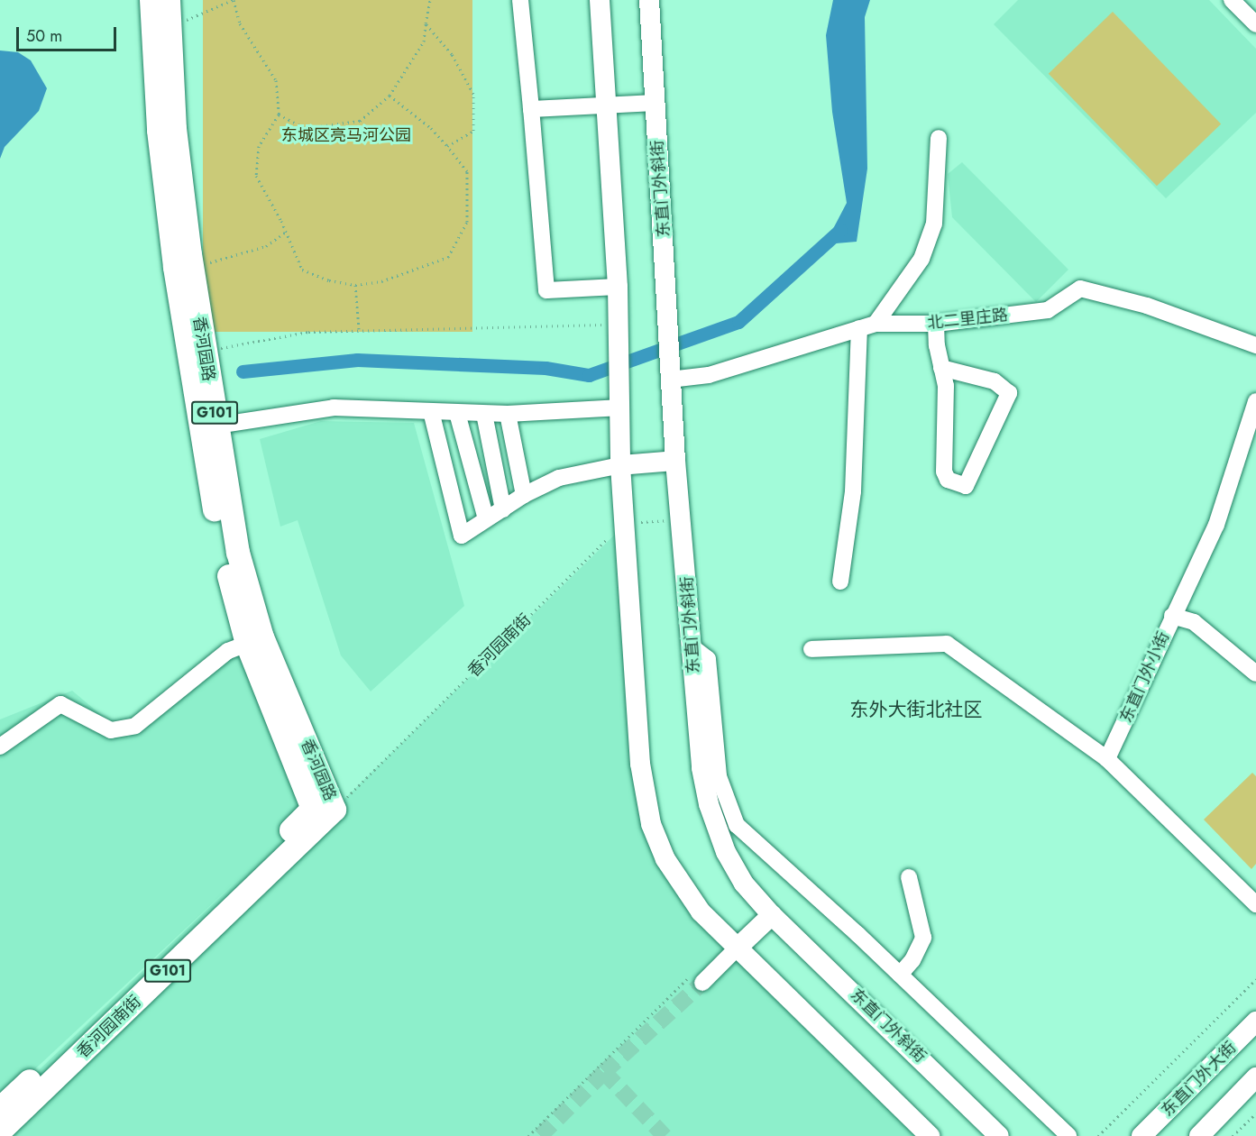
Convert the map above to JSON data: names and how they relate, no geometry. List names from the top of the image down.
{
  "streets": {
    "highway": ["香河园路", "G101", "香河园南街"],
    "main road": ["东直门外斜街", "东直门外大街"],
    "street": ["北二里庄路", "东直门外小街"]
  },
  "crossings": [
    ["东直门外斜街", "北二里庄路"],
    ["香河园路", "香河园南街"]
  ],
  "districts": ["东外大街北社区"],
  "parks": ["东城区亮马河公园"],
  "scale_bar": "50 m"
}
